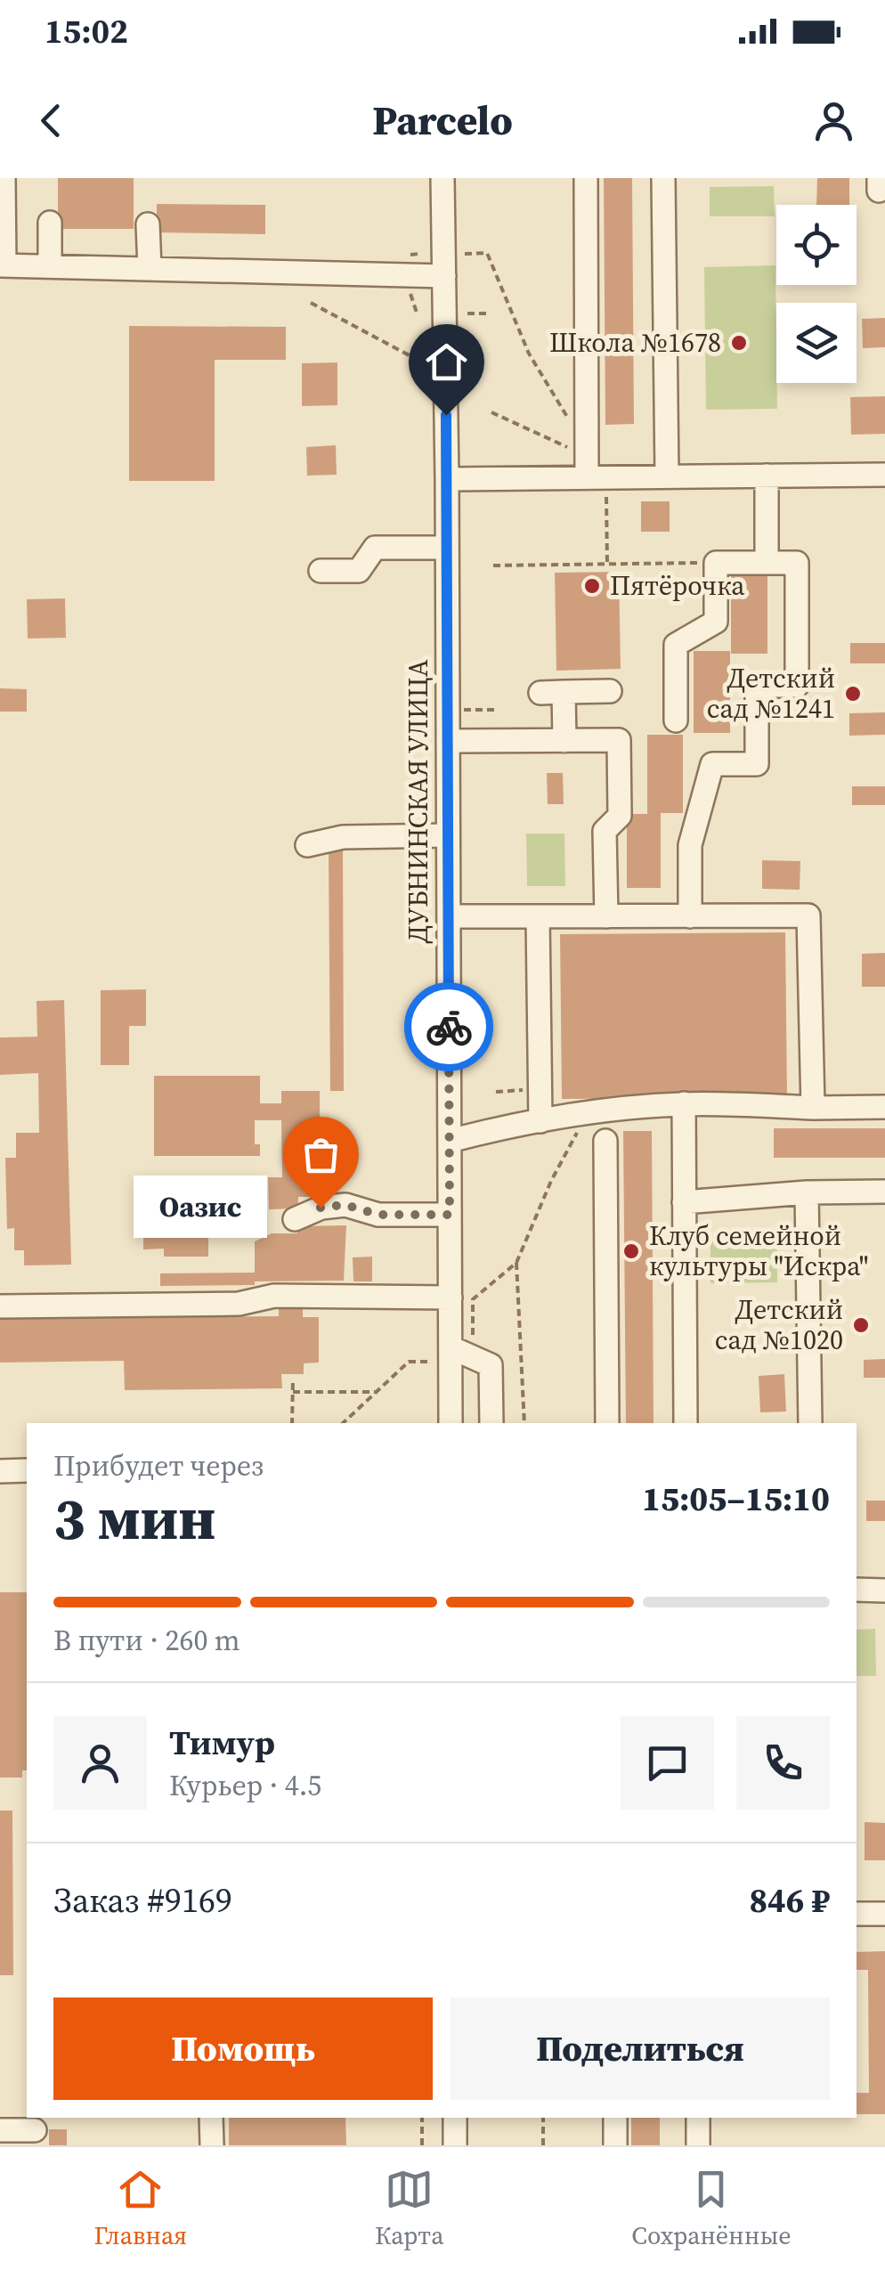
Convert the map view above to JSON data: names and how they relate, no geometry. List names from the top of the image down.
{
  "streets": {
    "street": ["ДУБНИНСКАЯ УЛИЦА"]
  },
  "places": [
    "Школа №1678",
    "Пятёрочка",
    "Детский сад №1241",
    "Оазис",
    "Клуб семейной культуры \"Искра\"",
    "Детский сад №1020"
  ],
  "page": {
    "status": "15:02",
    "header": "Parcelo",
    "bubble": "Оазис",
    "heading": ["3 мин", "Прибудет через", "15:05–15:10"],
    "panel": [
      "Тимур",
      "Курьер · 4.5",
      "Заказ #9169",
      "846 ₽"
    ],
    "bar": "В пути · 260 m",
    "buttons": ["Помощь", "Поделиться"],
    "tabs": ["Главная", "Карта", "Сохранённые"]
  }
}
